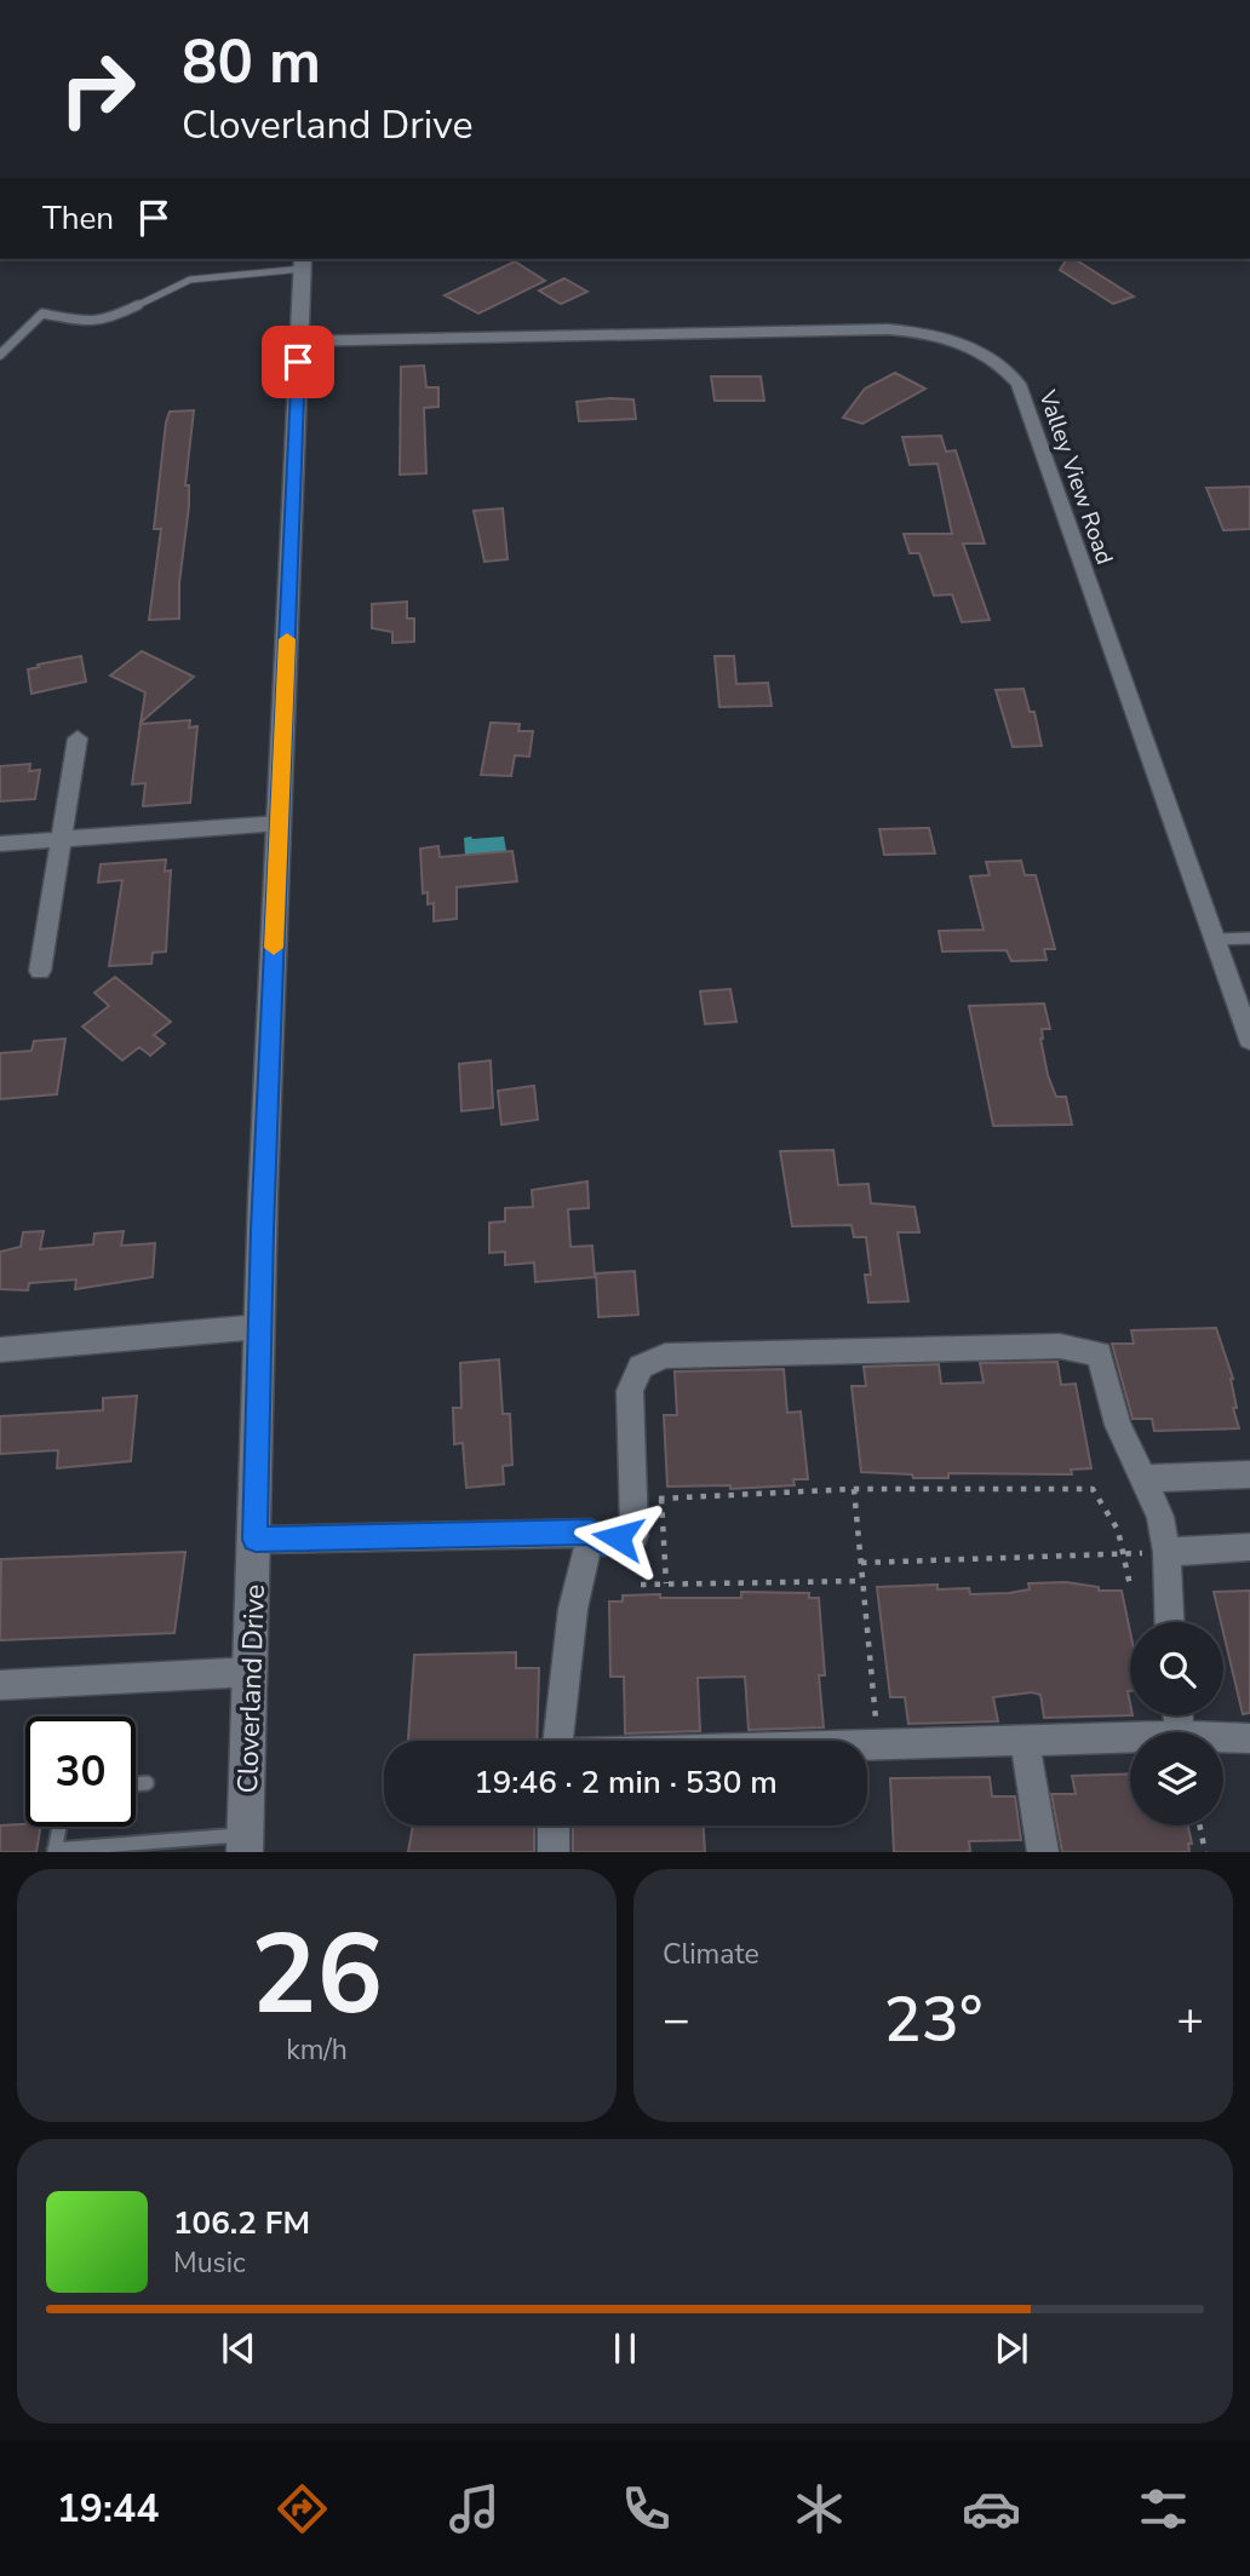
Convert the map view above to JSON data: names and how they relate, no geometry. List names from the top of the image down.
{
  "streets": {
    "street": ["Valley View Road", "Cloverland Drive"]
  },
  "crossings": [
    ["Valley View Road", "Cloverland Drive"]
  ],
  "page": {
    "turn": ["80 m", "Cloverland Drive"],
    "then": "Then",
    "limit": "30",
    "trip": "19:46 · 2 min · 530 m",
    "tile": [
      ["26", "km/h"],
      "Climate"
    ],
    "heat": ["−", "23°", "+"],
    "song": ["106.2 FM", "Music"],
    "tabs": "19:44"
  }
}
